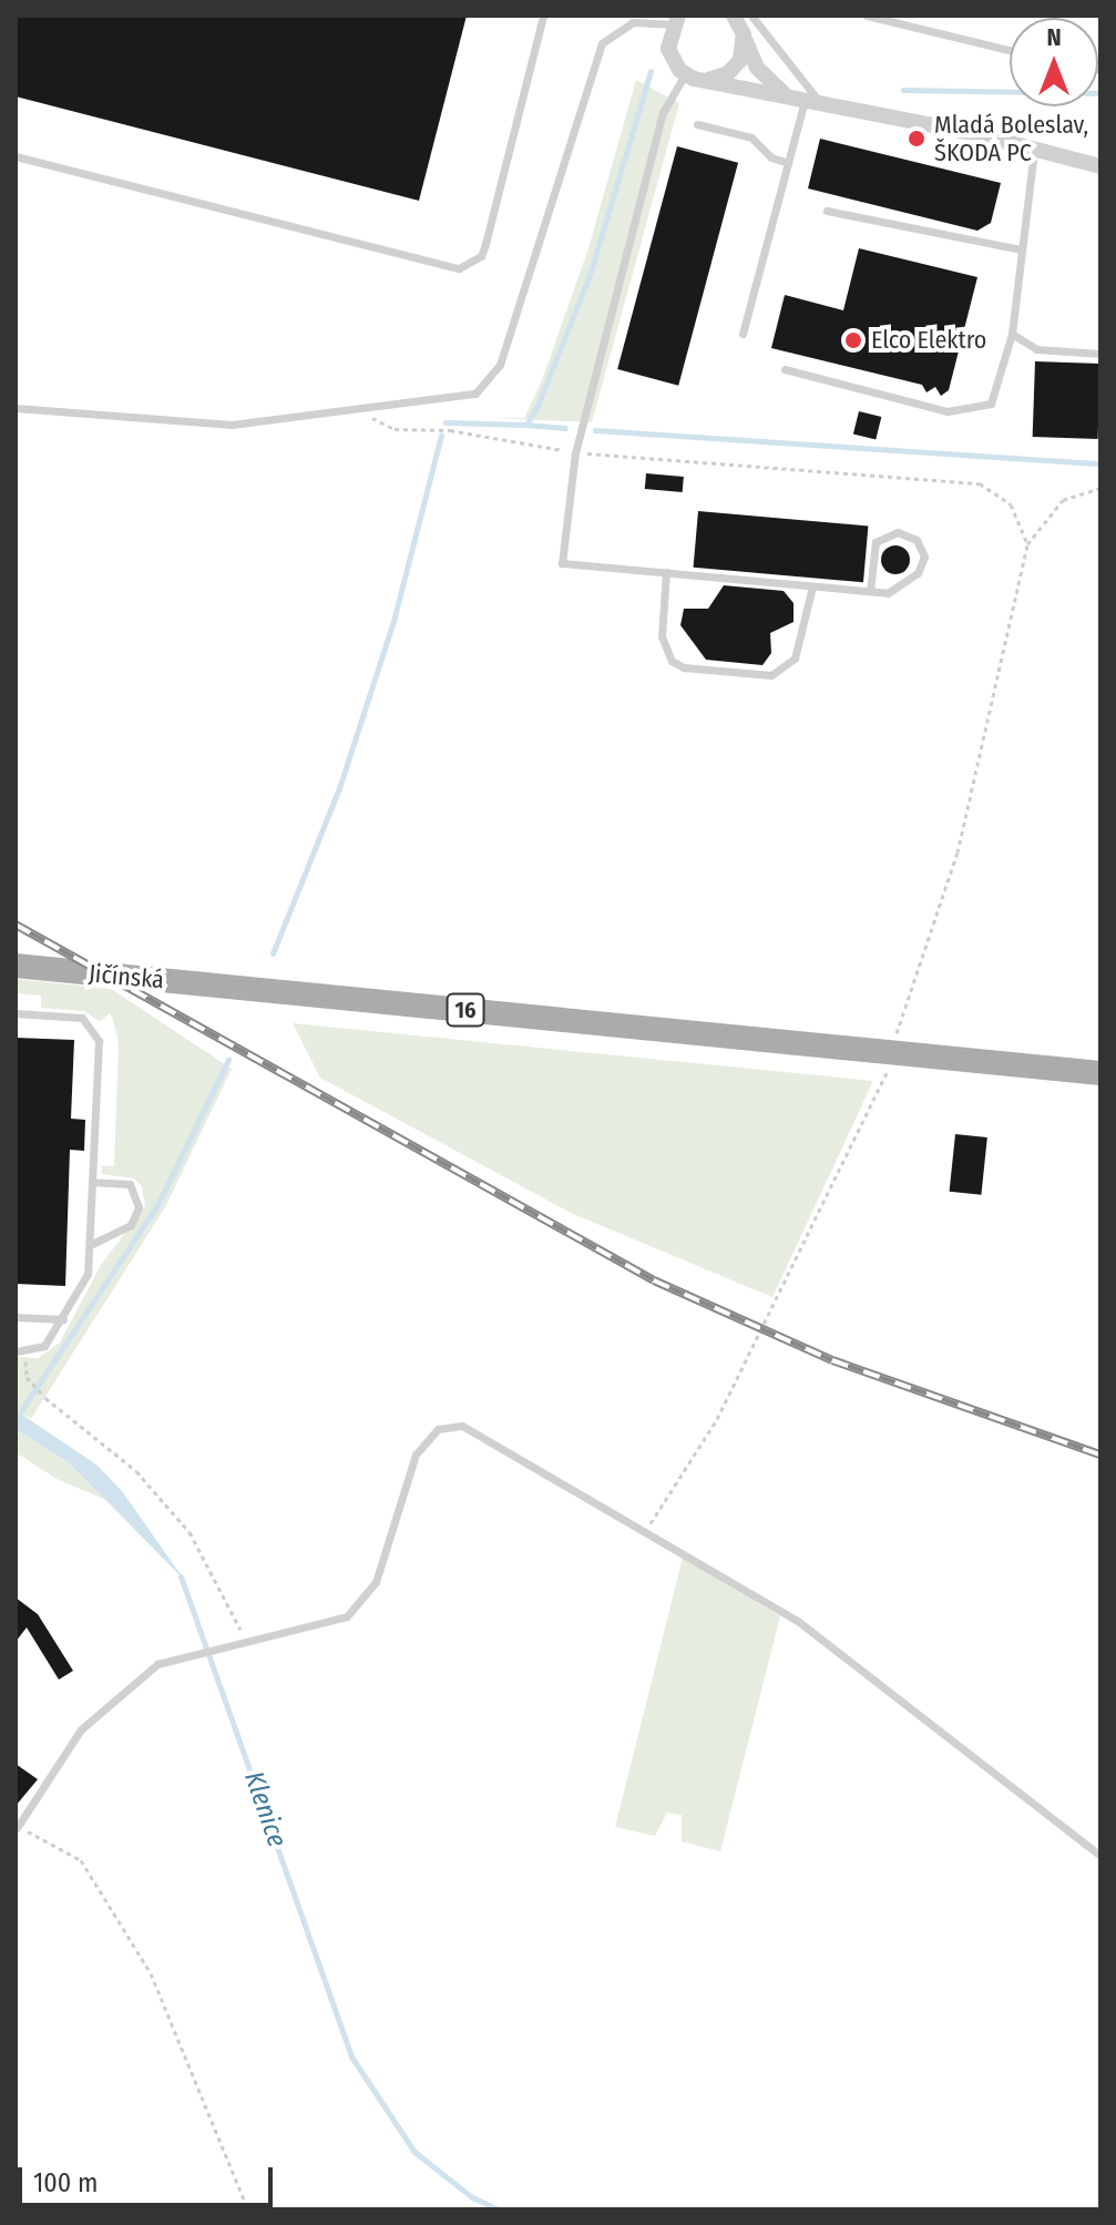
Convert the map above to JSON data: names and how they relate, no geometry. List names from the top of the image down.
{
  "streets": {
    "main road": ["Jičínská", "16"]
  },
  "crossings": [
    ["Jičínská", "16"]
  ],
  "water": ["Klenice"],
  "places": ["Mladá Boleslav, ŠKODA PC", "Elco Elektro"],
  "scale_bar": "100 m",
  "north": "top"
}
